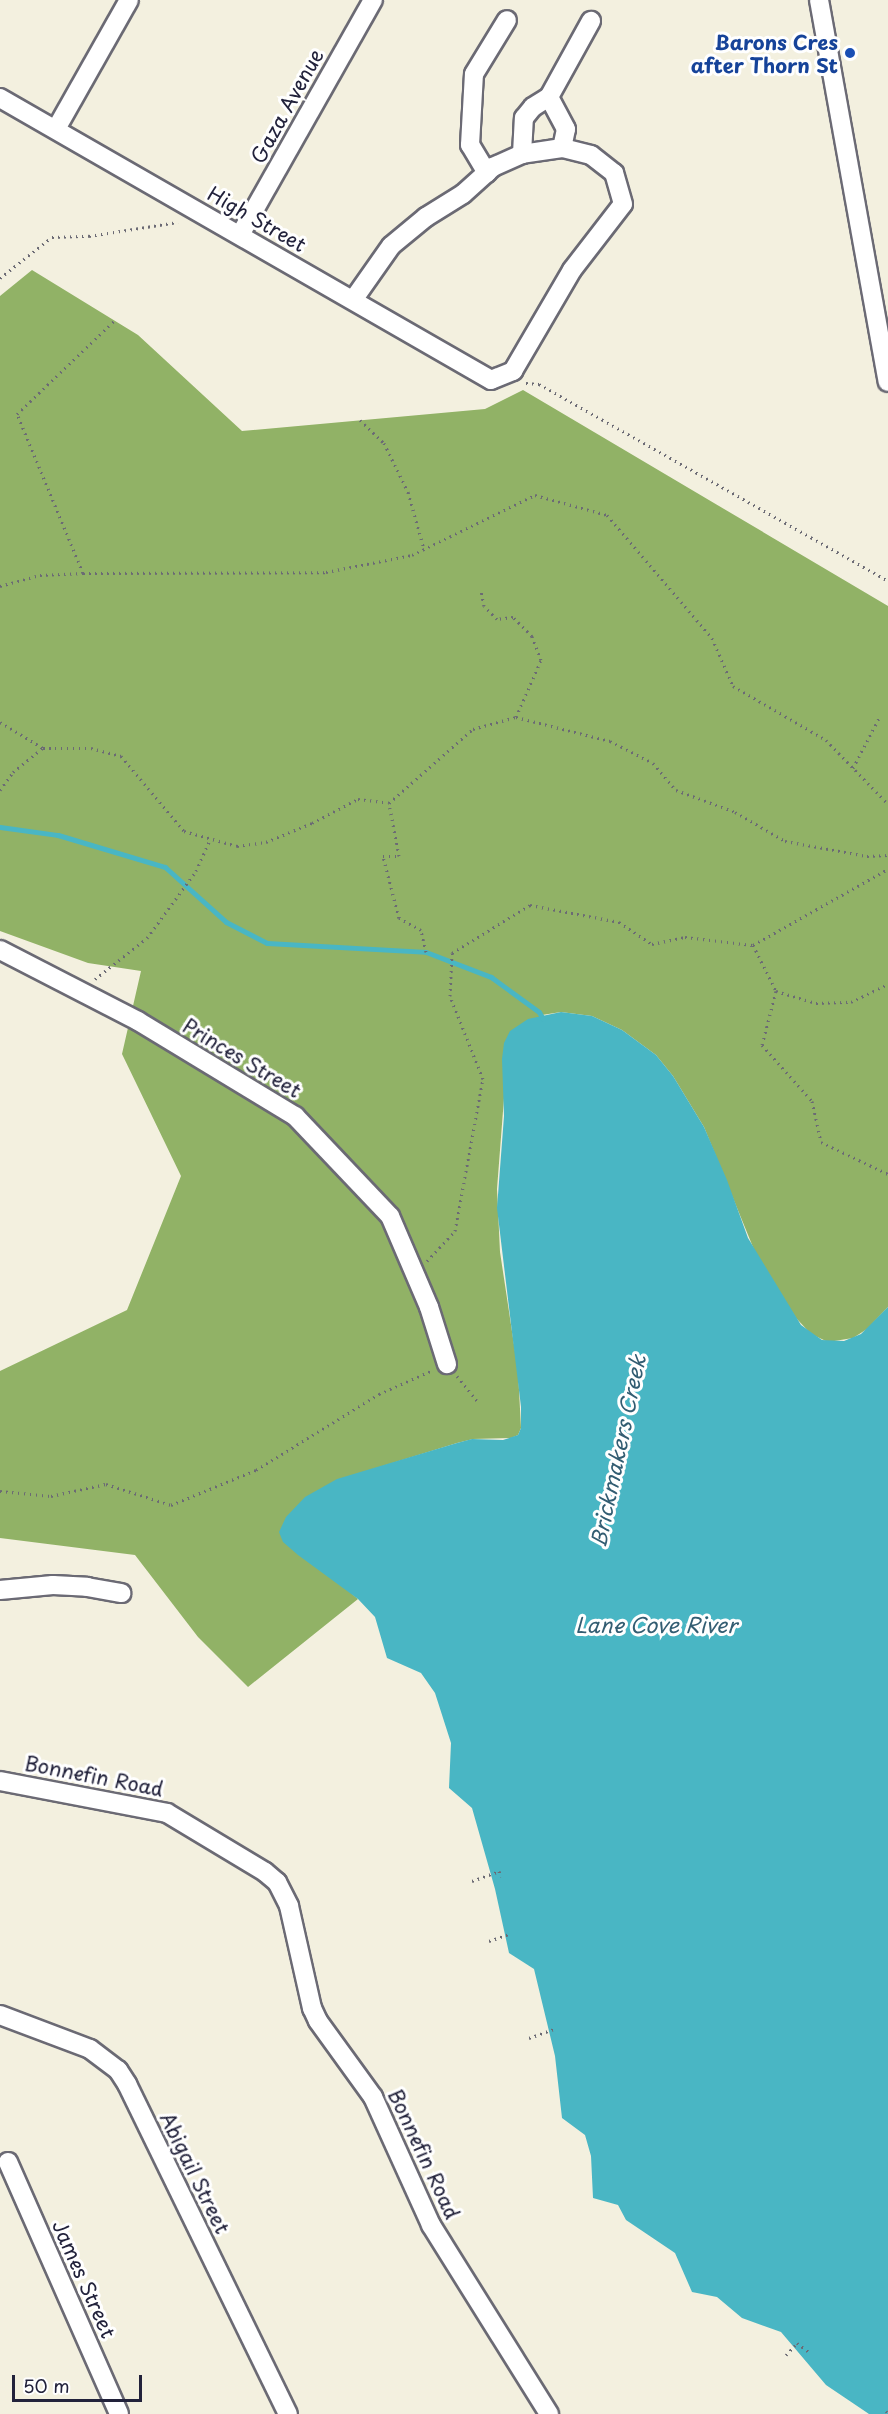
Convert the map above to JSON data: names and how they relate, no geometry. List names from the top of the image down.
{
  "streets": {
    "street": [
      "Gaza Avenue",
      "High Street",
      "Princes Street",
      "Bonnefin Road",
      "Abigail Street",
      "James Street"
    ]
  },
  "crossings": [
    ["Gaza Avenue", "High Street"]
  ],
  "water": ["Brickmakers Creek", "Lane Cove River"],
  "places": ["Barons Cres after Thorn St"],
  "scale_bar": "50 m"
}
